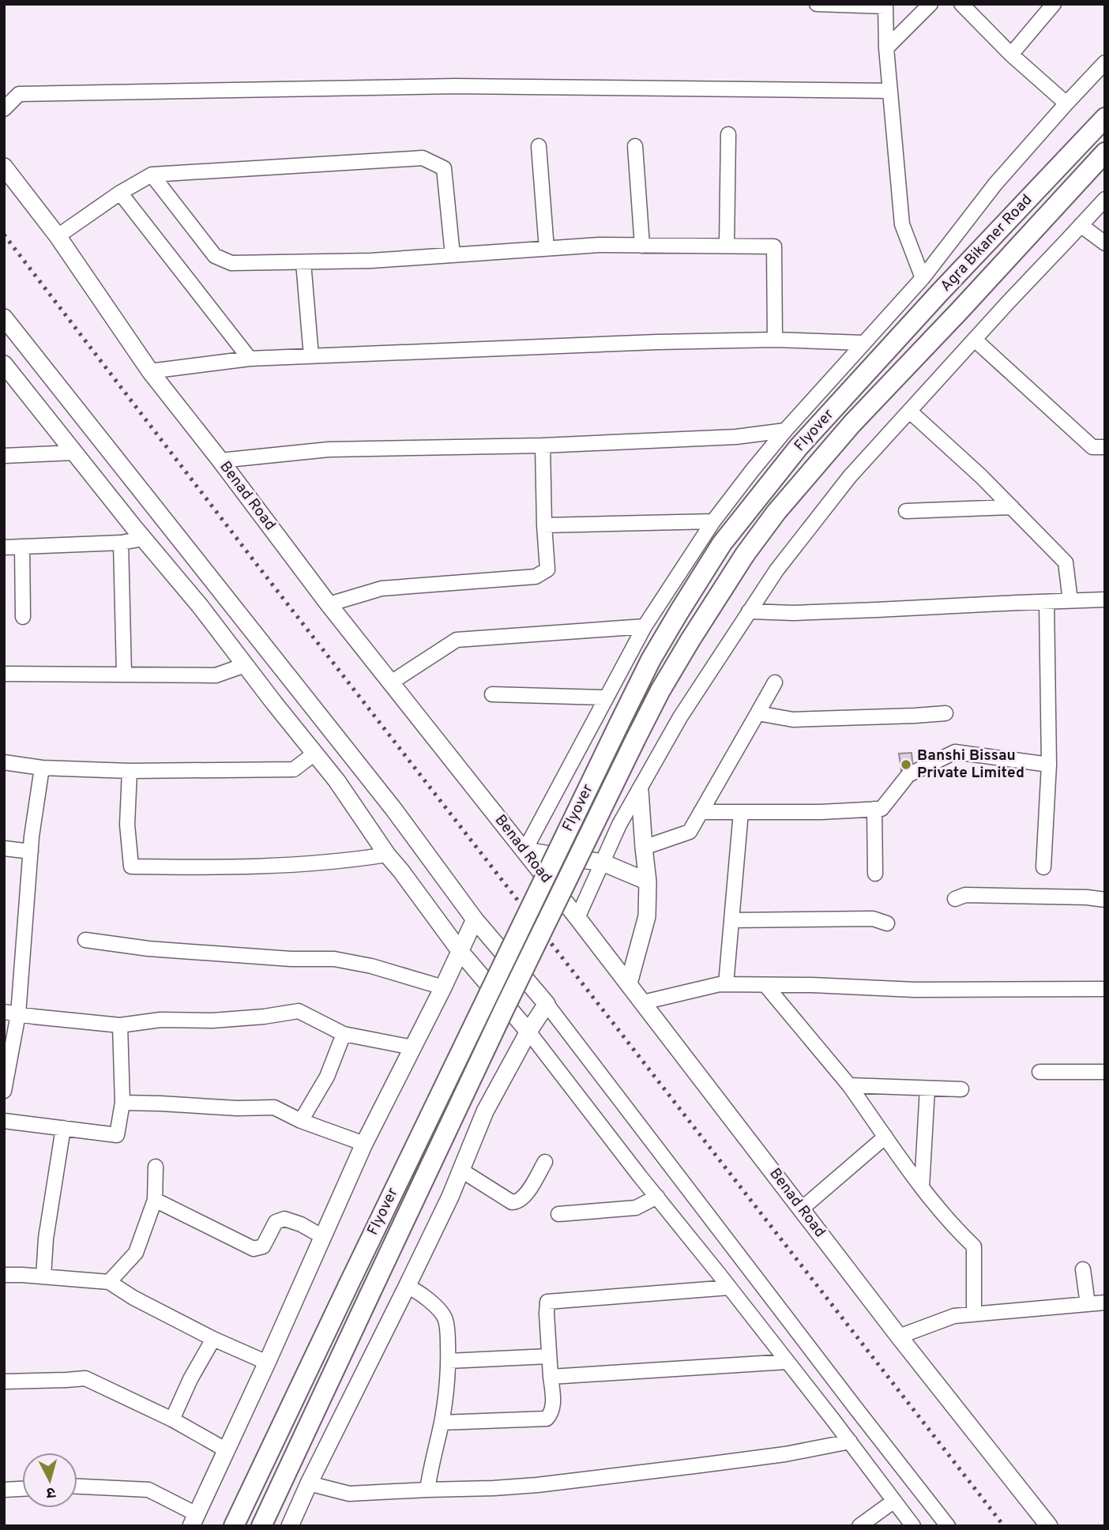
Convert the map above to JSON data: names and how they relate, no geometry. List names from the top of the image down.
{
  "streets": {
    "highway": ["Agra Bikaner Road", "Flyover"],
    "main road": ["Benad Road"]
  },
  "crossings": [
    ["Agra Bikaner Road", "Flyover"]
  ],
  "places": ["Banshi Bissau Private Limited"],
  "north": "bottom"
}
